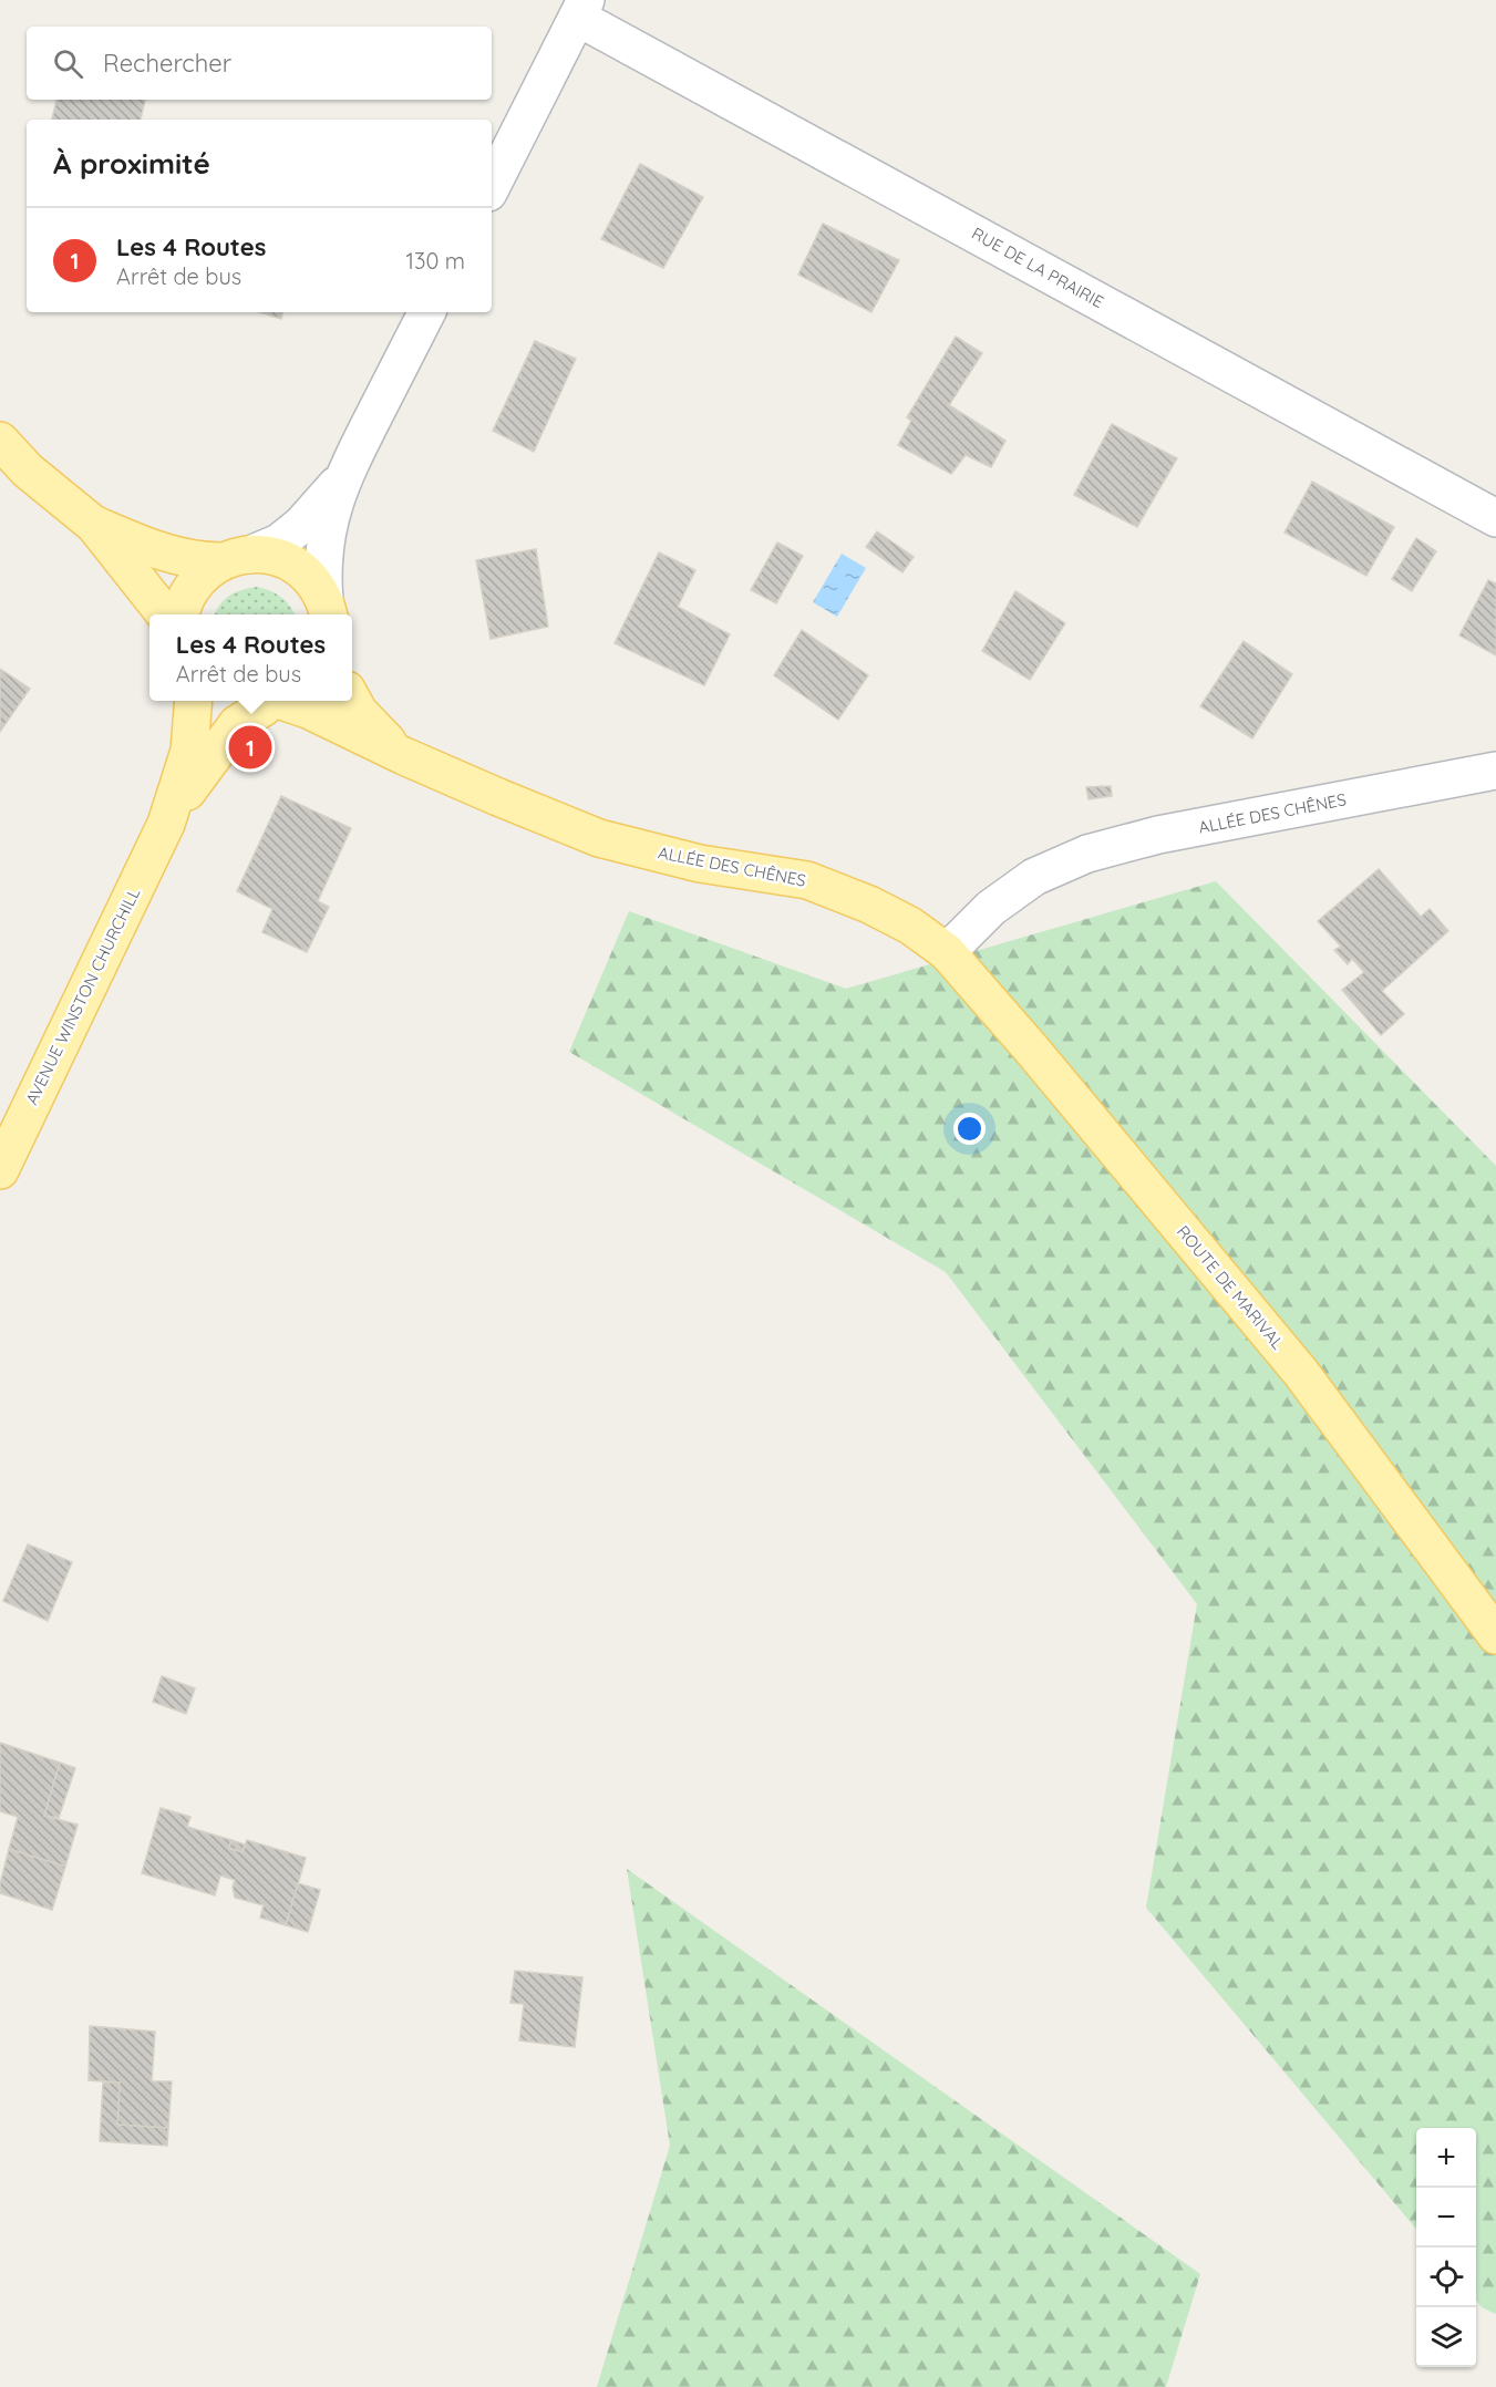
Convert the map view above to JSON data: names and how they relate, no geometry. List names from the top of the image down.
{
  "streets": {
    "main road": ["ALLÉE DES CHÊNES", "AVENUE WINSTON CHURCHILL", "ROUTE DE MARIVAL"],
    "street": ["RUE DE LA PRAIRIE"]
  },
  "crossings": [
    ["ALLÉE DES CHÊNES", "AVENUE WINSTON CHURCHILL"],
    ["ALLÉE DES CHÊNES", "ROUTE DE MARIVAL"]
  ],
  "page": {
    "search": "Rechercher",
    "heading": "À proximité",
    "list": [
      {
        "mark": "1",
        "name": "Les 4 Routes",
        "note": "Arrêt de bus",
        "value": "130 m"
      }
    ],
    "popup": ["Les 4 Routes", "Arrêt de bus"],
    "pins": "1",
    "map_buttons": ["+", "−"]
  }
}
